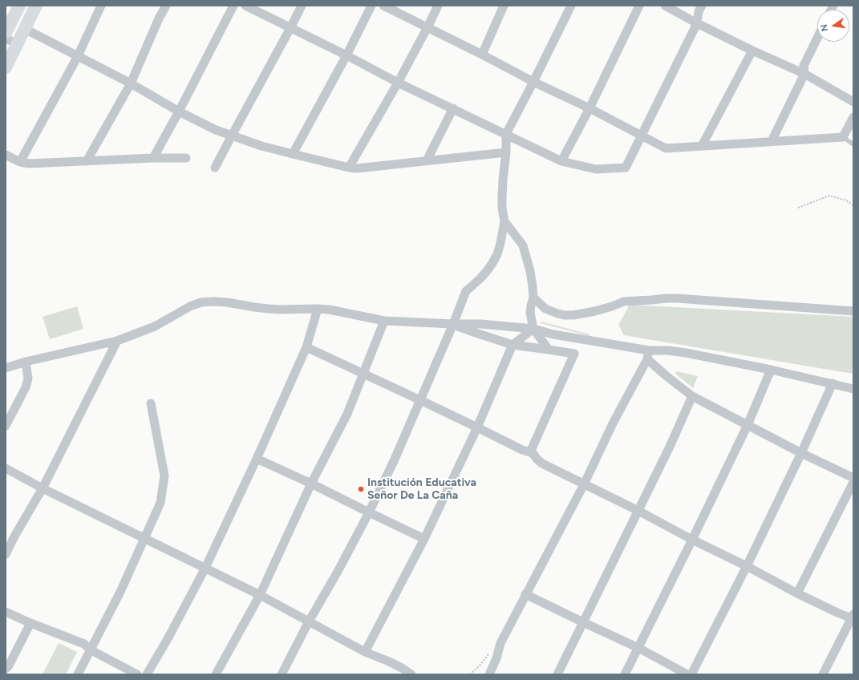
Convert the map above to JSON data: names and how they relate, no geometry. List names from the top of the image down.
{
  "places": ["Institución Educativa Señor De La Caña"],
  "north": "left"
}
